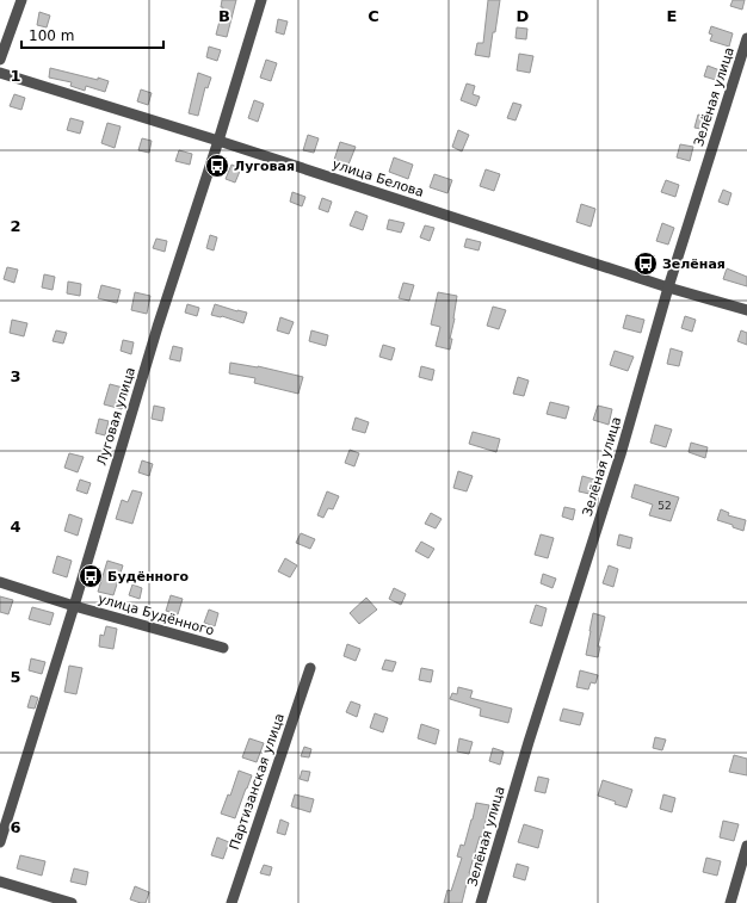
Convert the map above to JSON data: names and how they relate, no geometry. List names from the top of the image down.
{
  "streets": {
    "street": [
      "Зелёная улица",
      "улица Белова",
      "Луговая улица",
      "улица Будённого",
      "Партизанская улица"
    ]
  },
  "crossings": [
    ["Зелёная улица", "улица Белова"],
    ["улица Белова", "Луговая улица"],
    ["Луговая улица", "улица Будённого"]
  ],
  "places": {
    "bus stop": ["Луговая", "Зелёная", "Будённого"]
  },
  "house_numbers": ["52"],
  "scale_bar": "100 m",
  "grid": {
    "columns": [
      "B",
      "C",
      "D",
      "E"
    ],
    "rows": [
      "1",
      "2",
      "3",
      "4",
      "5",
      "6"
    ]
  }
}
